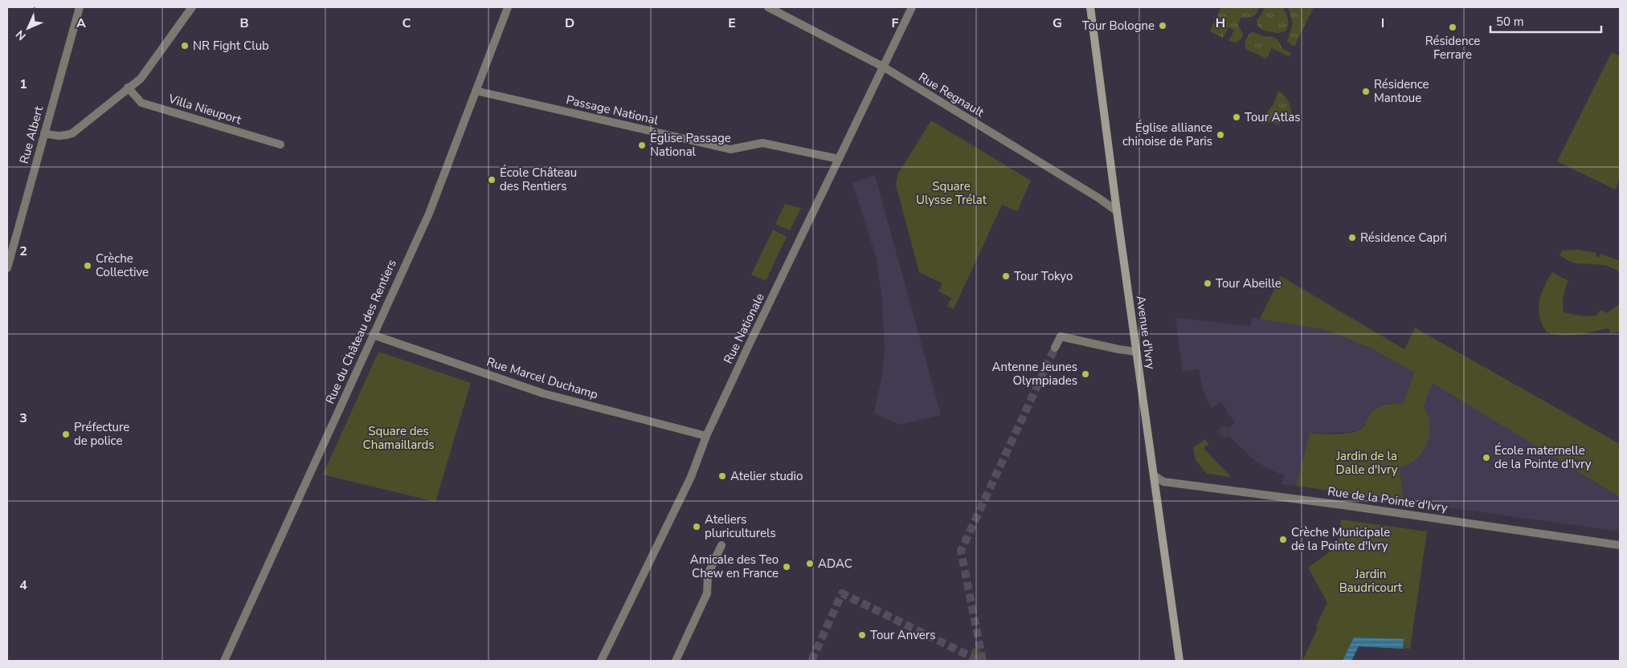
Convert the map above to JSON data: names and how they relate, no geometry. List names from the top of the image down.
{
  "streets": {
    "main road": ["Avenue d'Ivry"],
    "street": [
      "Rue Regnault",
      "Villa Nieuport",
      "Passage National",
      "Rue Albert",
      "Rue Nationale",
      "Rue du Château des Rentiers",
      "Rue Marcel Duchamp",
      "Rue de la Pointe d'Ivry"
    ]
  },
  "crossings": [
    ["Rue Regnault", "Rue Nationale"],
    ["Rue Regnault", "Avenue d'Ivry"],
    ["Passage National", "Rue Nationale"],
    ["Passage National", "Rue du Château des Rentiers"],
    ["Rue Nationale", "Rue Marcel Duchamp"],
    ["Rue du Château des Rentiers", "Rue Marcel Duchamp"],
    ["Avenue d'Ivry", "Rue de la Pointe d'Ivry"]
  ],
  "parks": [
    "Square Ulysse Trélat",
    "Square des Chamaillards",
    "Jardin de la Dalle d'Ivry",
    "Jardin Baudricourt"
  ],
  "places": [
    "Tour Bologne",
    "Résidence Ferrare",
    "NR Fight Club",
    "Résidence Mantoue",
    "Tour Atlas",
    "Église alliance chinoise de Paris",
    "Église Passage National",
    "École Château des Rentiers",
    "Résidence Capri",
    "Crèche Collective",
    "Tour Tokyo",
    "Tour Abeille",
    "Antenne Jeunes Olympiades",
    "Préfecture de police",
    "École maternelle de la Pointe d'Ivry",
    "Atelier studio",
    "Ateliers pluriculturels",
    "Crèche Municipale de la Pointe d'Ivry",
    "ADAC",
    "Amicale des Teo Chew en France",
    "Tour Anvers"
  ],
  "scale_bar": "50 m",
  "north": "bottom left",
  "grid": {
    "columns": [
      "A",
      "B",
      "C",
      "D",
      "E",
      "F",
      "G",
      "H",
      "I"
    ],
    "rows": [
      "1",
      "2",
      "3",
      "4"
    ]
  }
}
